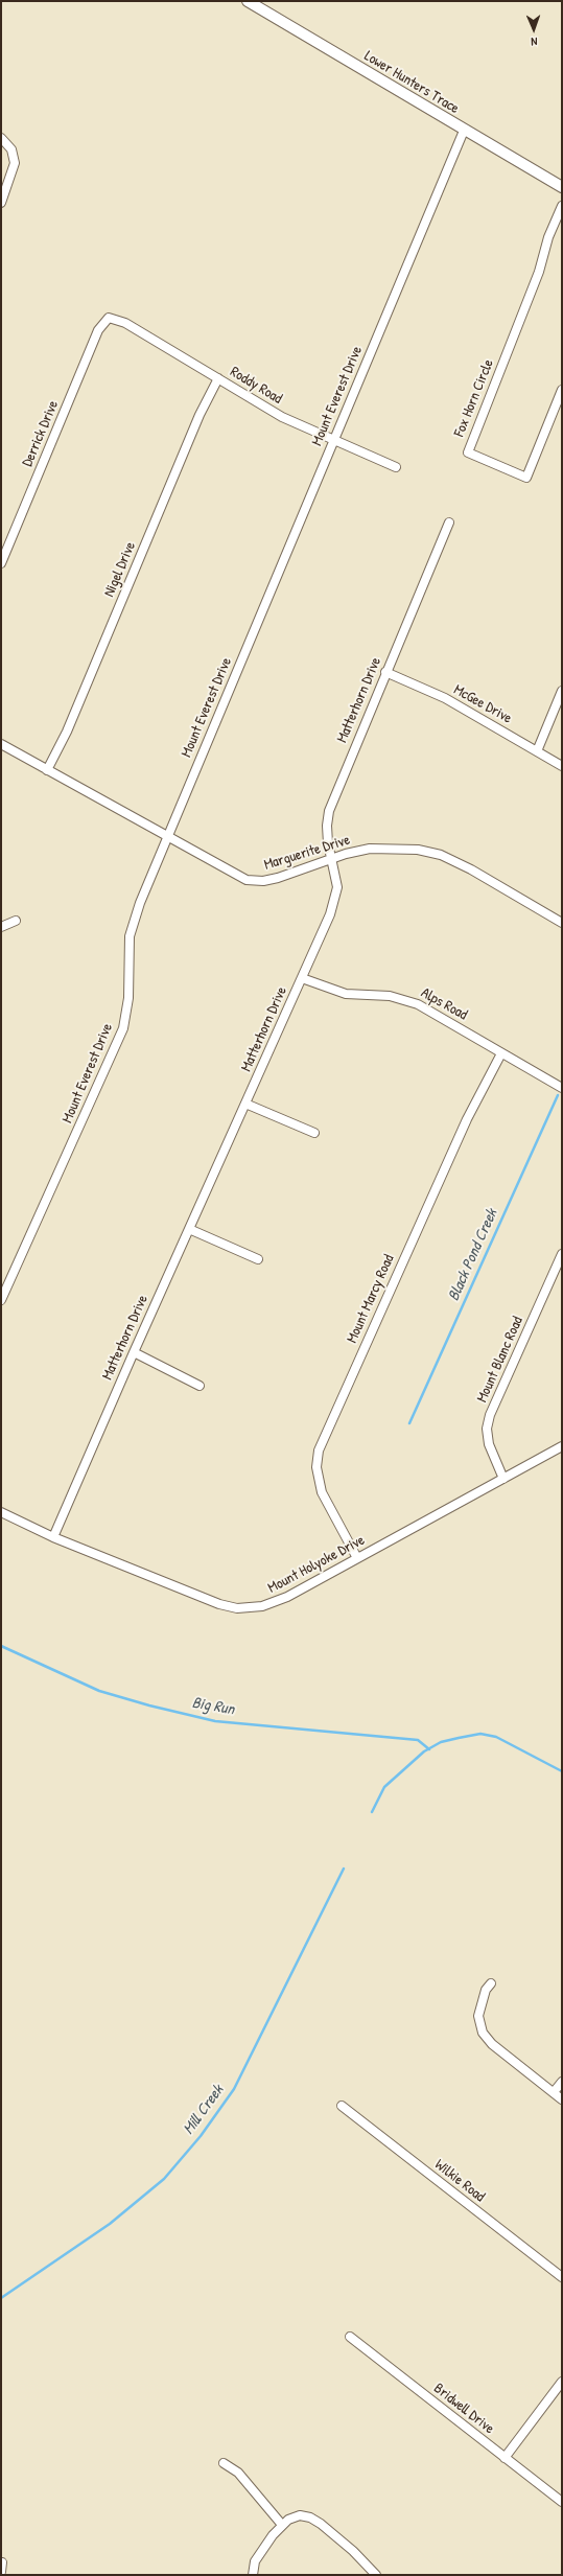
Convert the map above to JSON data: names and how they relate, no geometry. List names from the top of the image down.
{
  "streets": {
    "street": [
      "Lower Hunters Trace",
      "Roddy Road",
      "Mount Everest Drive",
      "Fox Horn Circle",
      "Derrick Drive",
      "Nigel Drive",
      "Matterhorn Drive",
      "McGee Drive",
      "Marguerite Drive",
      "Alps Road",
      "Mount Marcy Road",
      "Mount Blanc Road",
      "Mount Holyoke Drive",
      "Wilkie Road",
      "Bridwell Drive"
    ]
  },
  "crossings": [
    ["Lower Hunters Trace", "Mount Everest Drive"],
    ["Roddy Road", "Mount Everest Drive"],
    ["Roddy Road", "Derrick Drive"],
    ["Roddy Road", "Nigel Drive"],
    ["Mount Everest Drive", "Marguerite Drive"],
    ["Nigel Drive", "Marguerite Drive"],
    ["Matterhorn Drive", "McGee Drive"],
    ["Matterhorn Drive", "Marguerite Drive"],
    ["Matterhorn Drive", "Alps Road"],
    ["Matterhorn Drive", "Mount Holyoke Drive"],
    ["Alps Road", "Mount Marcy Road"],
    ["Mount Marcy Road", "Mount Holyoke Drive"],
    ["Mount Blanc Road", "Mount Holyoke Drive"]
  ],
  "water": ["Black Pond Creek", "Big Run", "Mill Creek"],
  "north": "bottom"
}
